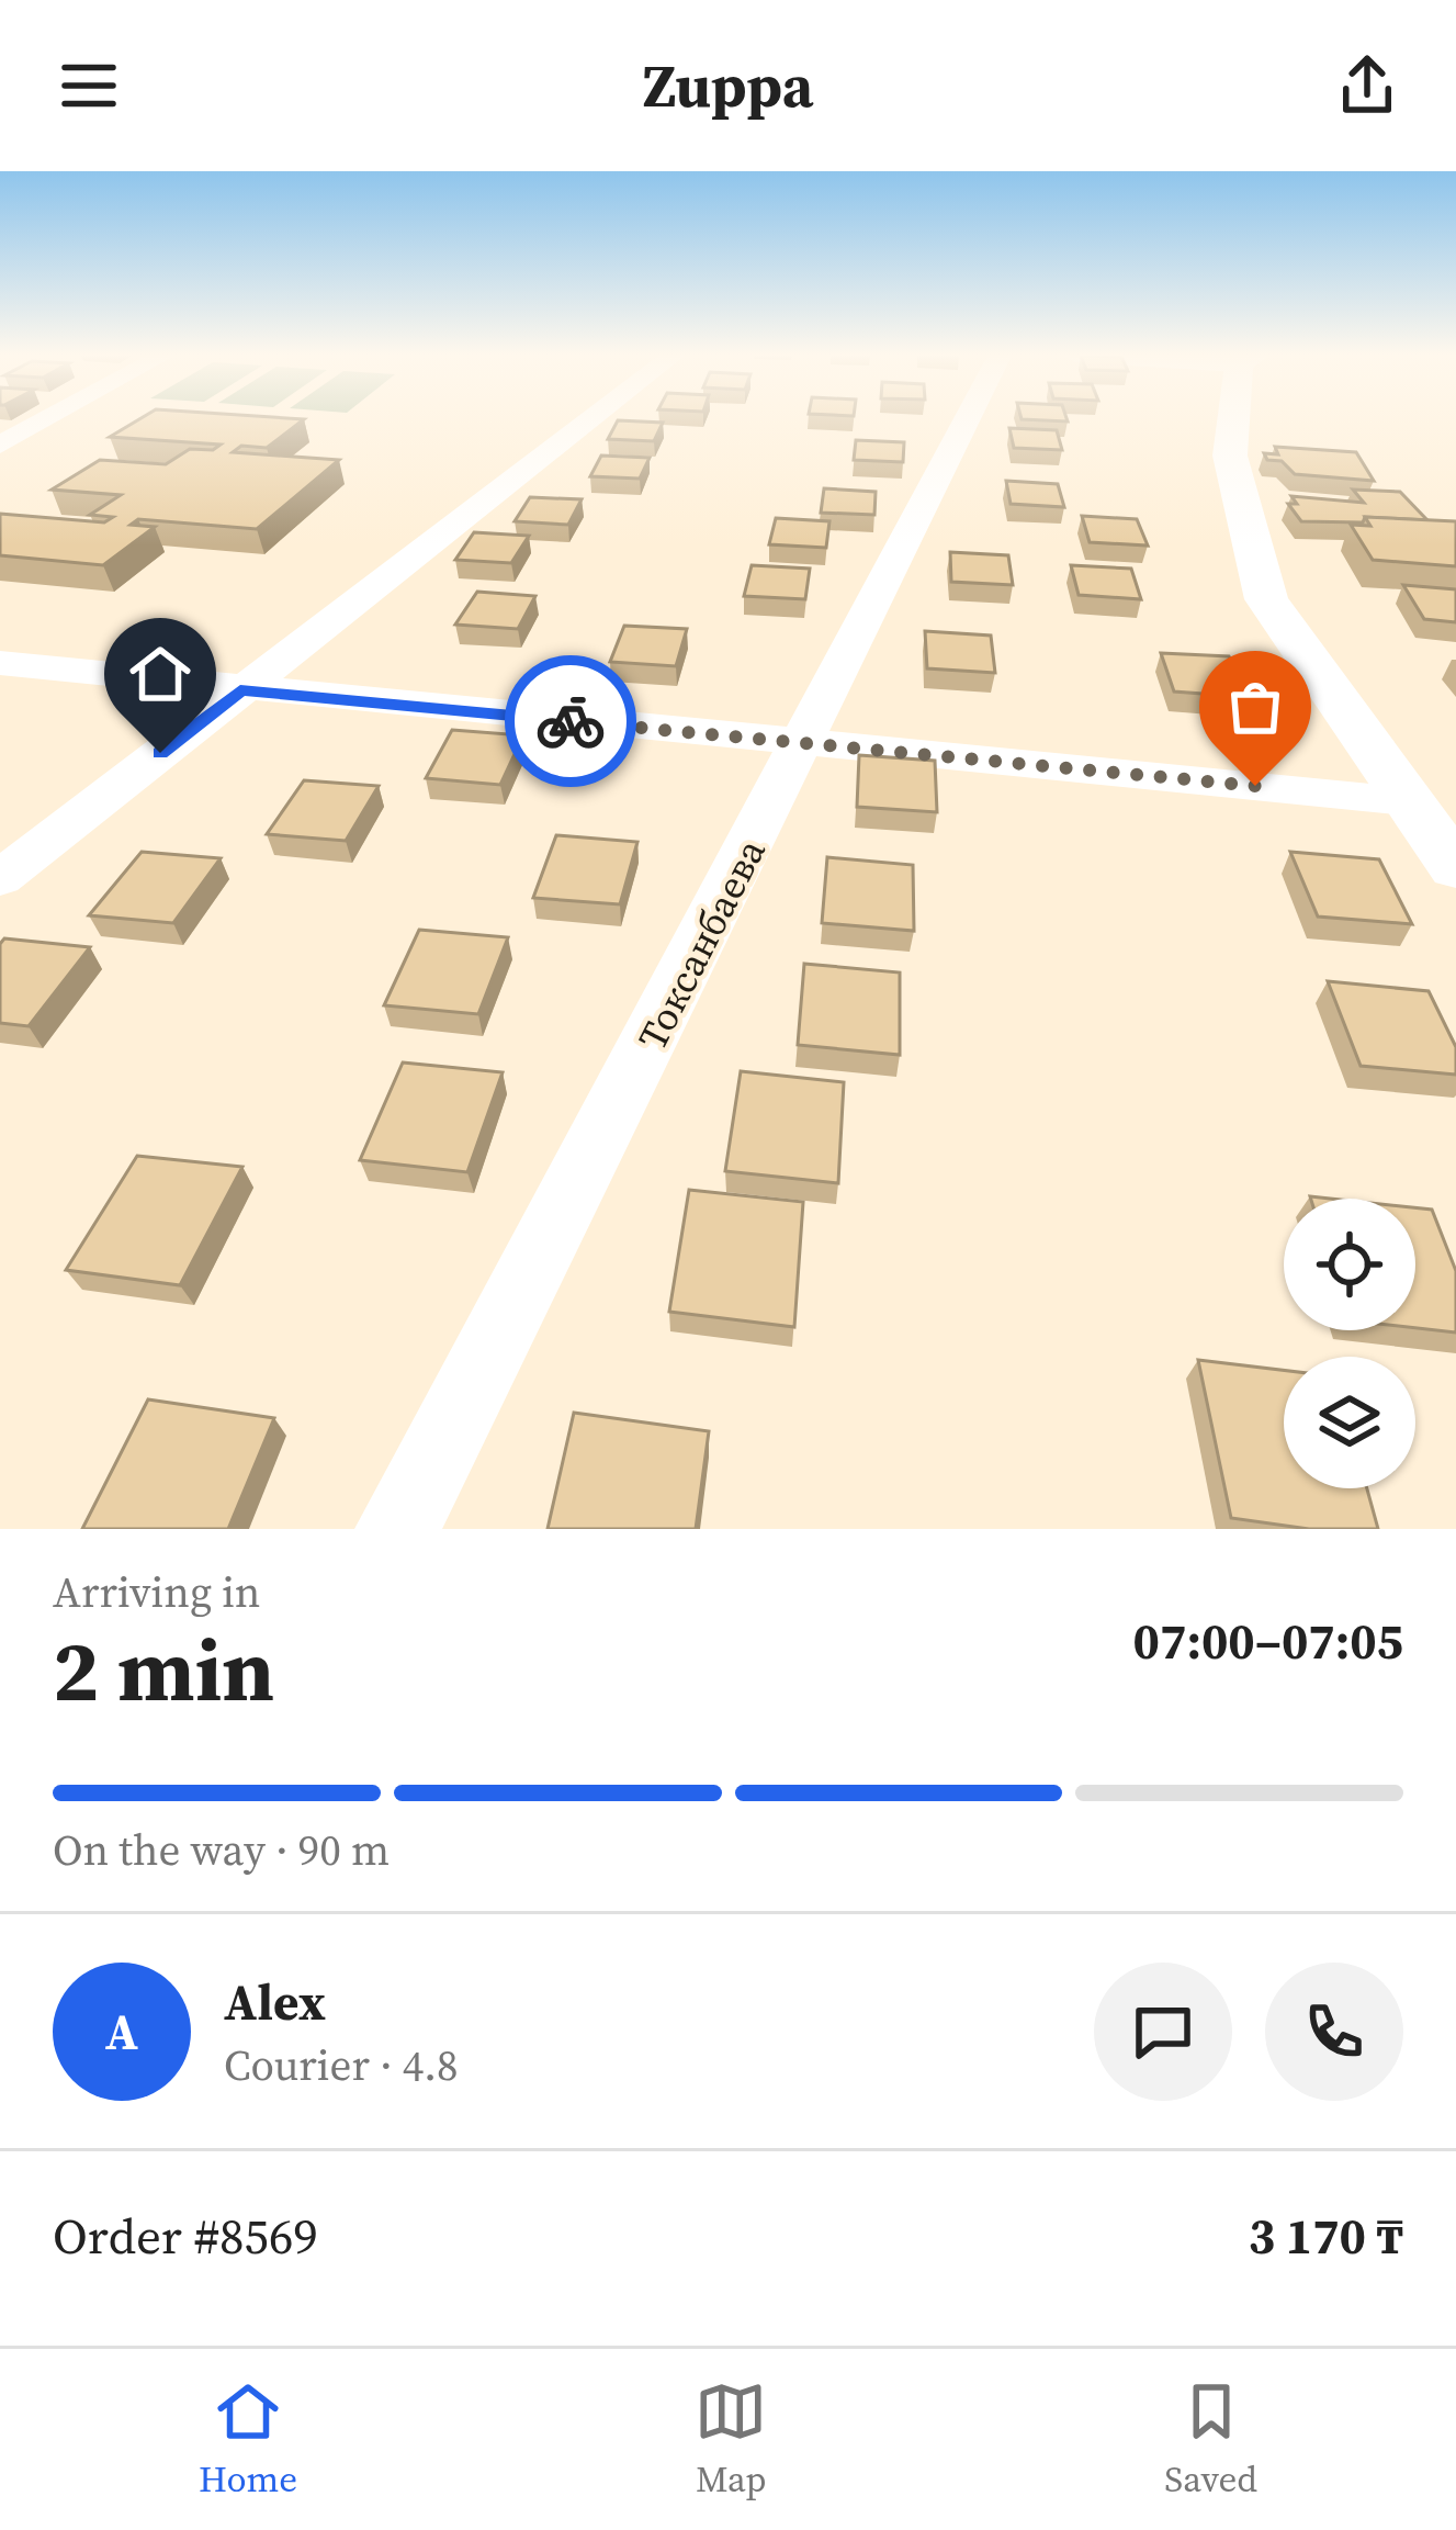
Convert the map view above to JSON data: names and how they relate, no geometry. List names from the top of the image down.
{
  "streets": {
    "street": ["Токсанбаева"]
  },
  "page": {
    "header": "Zuppa",
    "heading": ["2 min", "Arriving in", "07:00–07:05"],
    "panel": [
      "Alex",
      "Courier · 4.8",
      "Order #8569",
      "3 170 ₸"
    ],
    "bar": "On the way · 90 m",
    "round": "A",
    "tabs": ["Home", "Map", "Saved"]
  }
}
